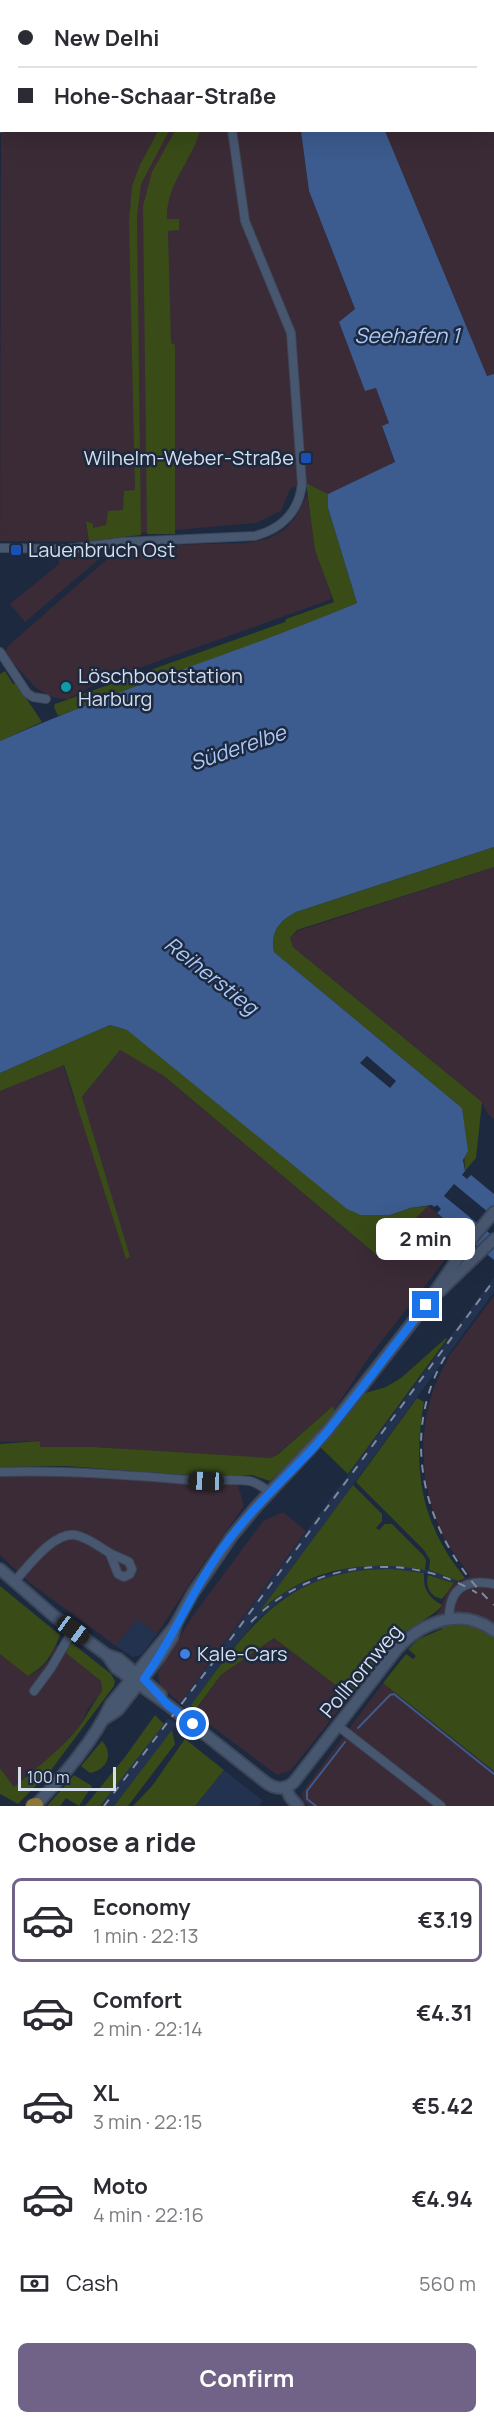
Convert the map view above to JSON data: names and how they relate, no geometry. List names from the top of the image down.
{
  "streets": {
    "main road": ["Pollhornweg"]
  },
  "water": ["Seehafen 1", "Süderelbe", "Reiherstieg"],
  "places": {
    "transit": ["Wilhelm-Weber-Straße", "Lauenbruch Ost"],
    "other": ["Löschbootstation Harburg", "Kale-Cars"]
  },
  "scale_bar": "100 m",
  "page": {
    "banner": ["New Delhi", "Hohe-Schaar-Straße"],
    "bubble": "2 min",
    "scale": "100 m",
    "heading": "Choose a ride",
    "list": [
      {
        "name": "Economy",
        "note": "1 min · 22:13",
        "value": "€3.19"
      },
      {
        "name": "Comfort",
        "note": "2 min · 22:14",
        "value": "€4.31"
      },
      {
        "name": "XL",
        "note": "3 min · 22:15",
        "value": "€5.42"
      },
      {
        "name": "Moto",
        "note": "4 min · 22:16",
        "value": "€4.94"
      }
    ],
    "pay": ["Cash", "560 m"],
    "buttons": "Confirm"
  }
}
